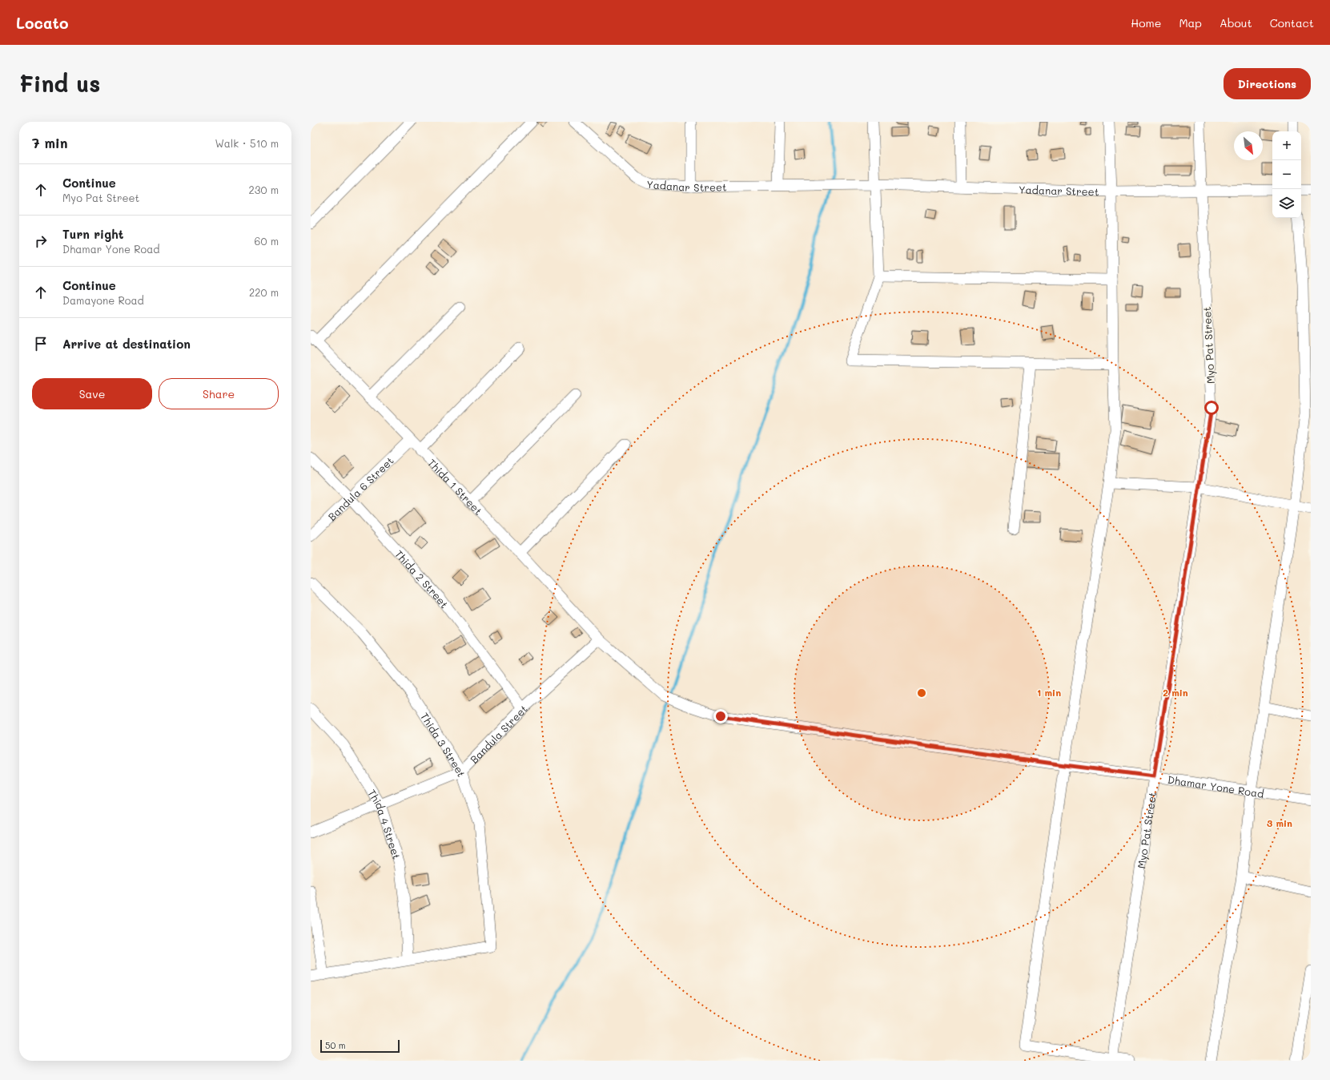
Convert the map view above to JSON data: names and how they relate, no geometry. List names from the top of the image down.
{
  "streets": {
    "street": [
      "Yadanar Street",
      "Myo Pat Street",
      "Thida 1 Street",
      "Bandula 6 Street",
      "Thida 2 Street",
      "Bandula Street",
      "Thida 3 Street",
      "Dhamar Yone Road",
      "Thida 4 Street"
    ]
  },
  "crossings": [
    ["Yadanar Street", "Myo Pat Street"],
    ["Myo Pat Street", "Dhamar Yone Road"],
    ["Thida 1 Street", "Bandula 6 Street"],
    ["Thida 1 Street", "Bandula Street"],
    ["Thida 1 Street", "Dhamar Yone Road"],
    ["Bandula 6 Street", "Thida 2 Street"],
    ["Thida 2 Street", "Bandula Street"],
    ["Bandula Street", "Thida 3 Street"],
    ["Bandula Street", "Thida 4 Street"],
    ["Thida 3 Street", "Thida 4 Street"]
  ],
  "scale_bar": "50 m",
  "north": "bottom right",
  "page": {
    "header": "Locato",
    "nav": [
      "Home",
      "Map",
      "About",
      "Contact"
    ],
    "buttons": [
      "Directions",
      ["Save", "Share"]
    ],
    "title": "Find us",
    "heading": ["7 min", "Walk · 510 m"],
    "map_buttons": ["+", "−"],
    "list": [
      ["Continue", "Myo Pat Street", "230 m"],
      ["Turn right", "Dhamar Yone Road", "60 m"],
      ["Continue", "Damayone Road", "220 m"],
      "Arrive at destination"
    ],
    "scale": "50 m"
  },
  "rings": ["1 min", "2 min", "3 min"]
}
